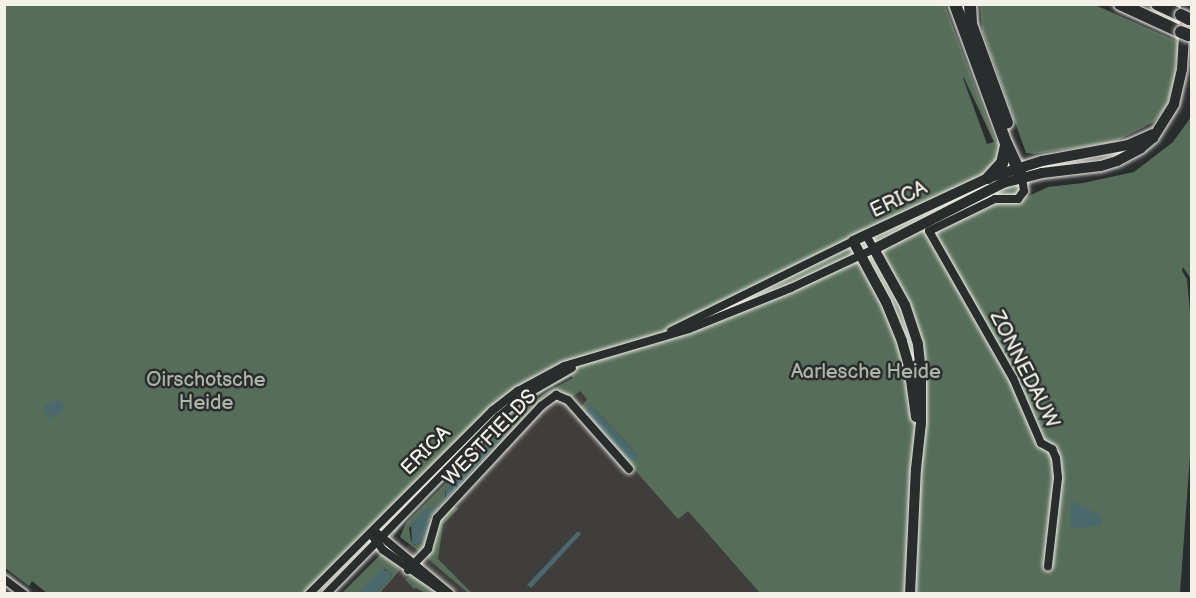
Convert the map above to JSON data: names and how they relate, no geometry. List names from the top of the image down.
{
  "streets": {
    "main road": ["ERICA"],
    "street": ["ZONNEDAUW", "WESTFIELDS"]
  },
  "crossings": [
    ["ERICA", "ZONNEDAUW"]
  ],
  "parks": ["Aarlesche Heide", "Oirschotsche Heide"]
}
